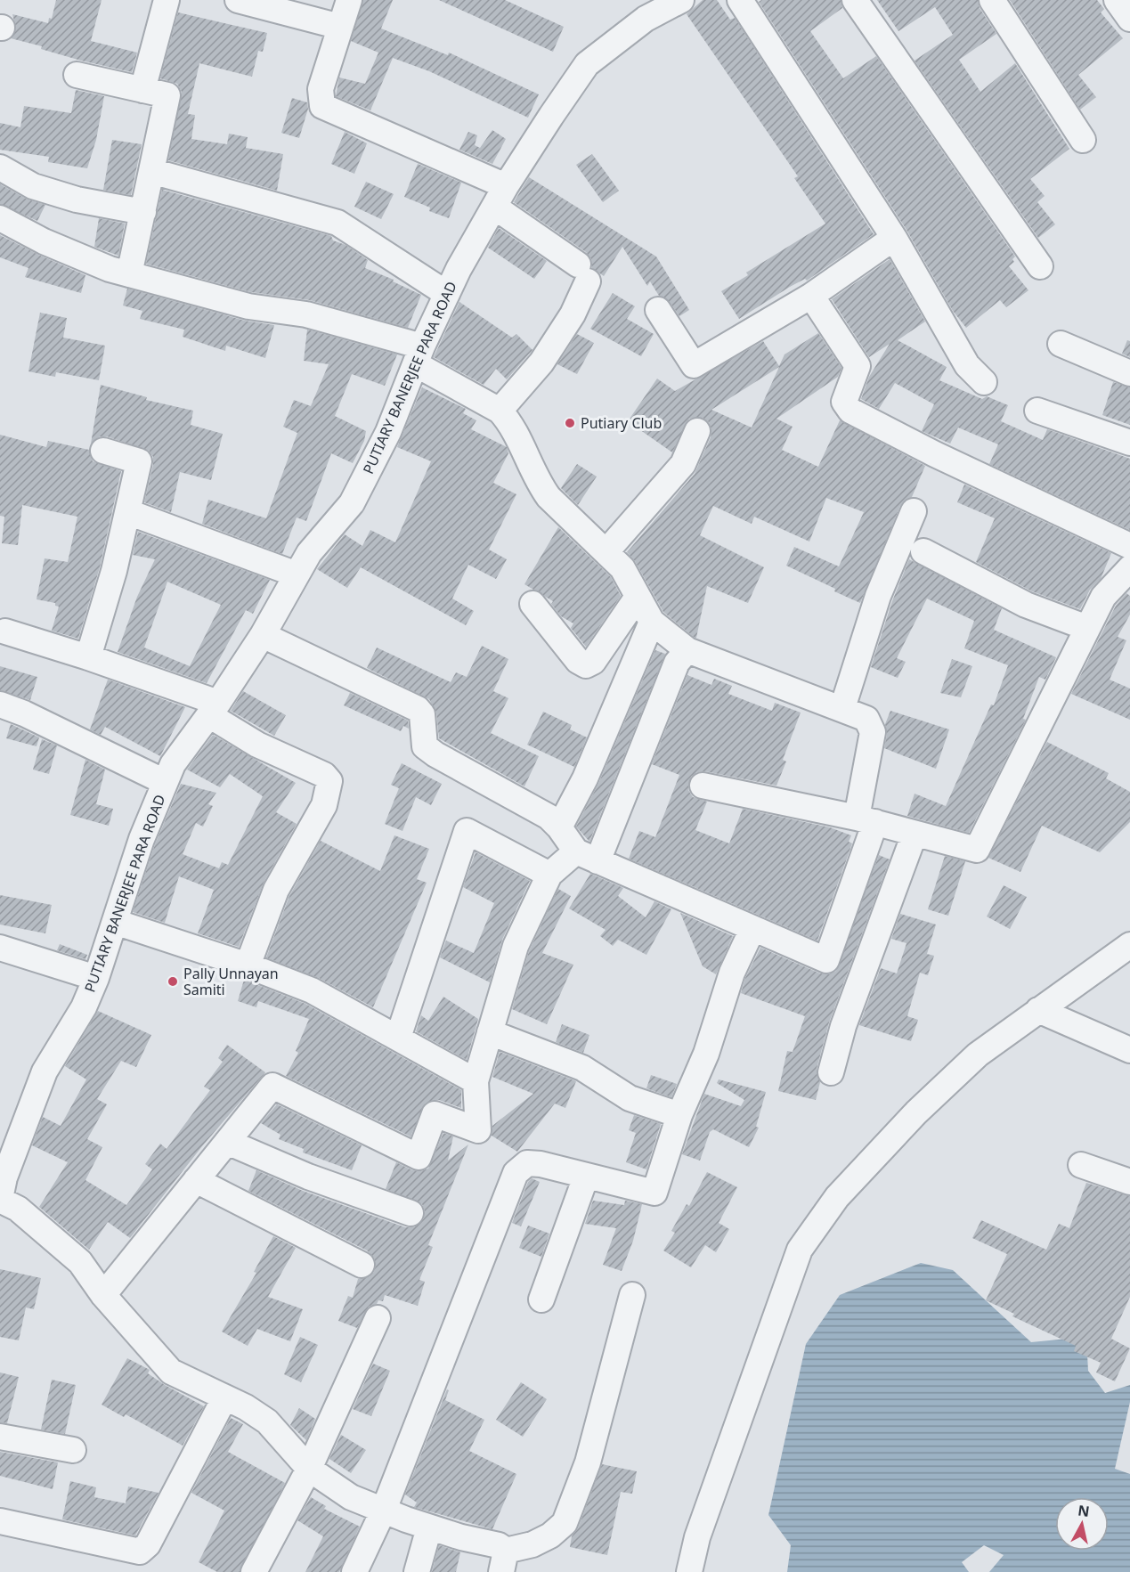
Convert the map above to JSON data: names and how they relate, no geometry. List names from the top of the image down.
{
  "streets": {
    "street": ["PUTIARY BANERJEE PARA ROAD"]
  },
  "places": ["Putiary Club", "Pally Unnayan Samiti"],
  "north": "top"
}
